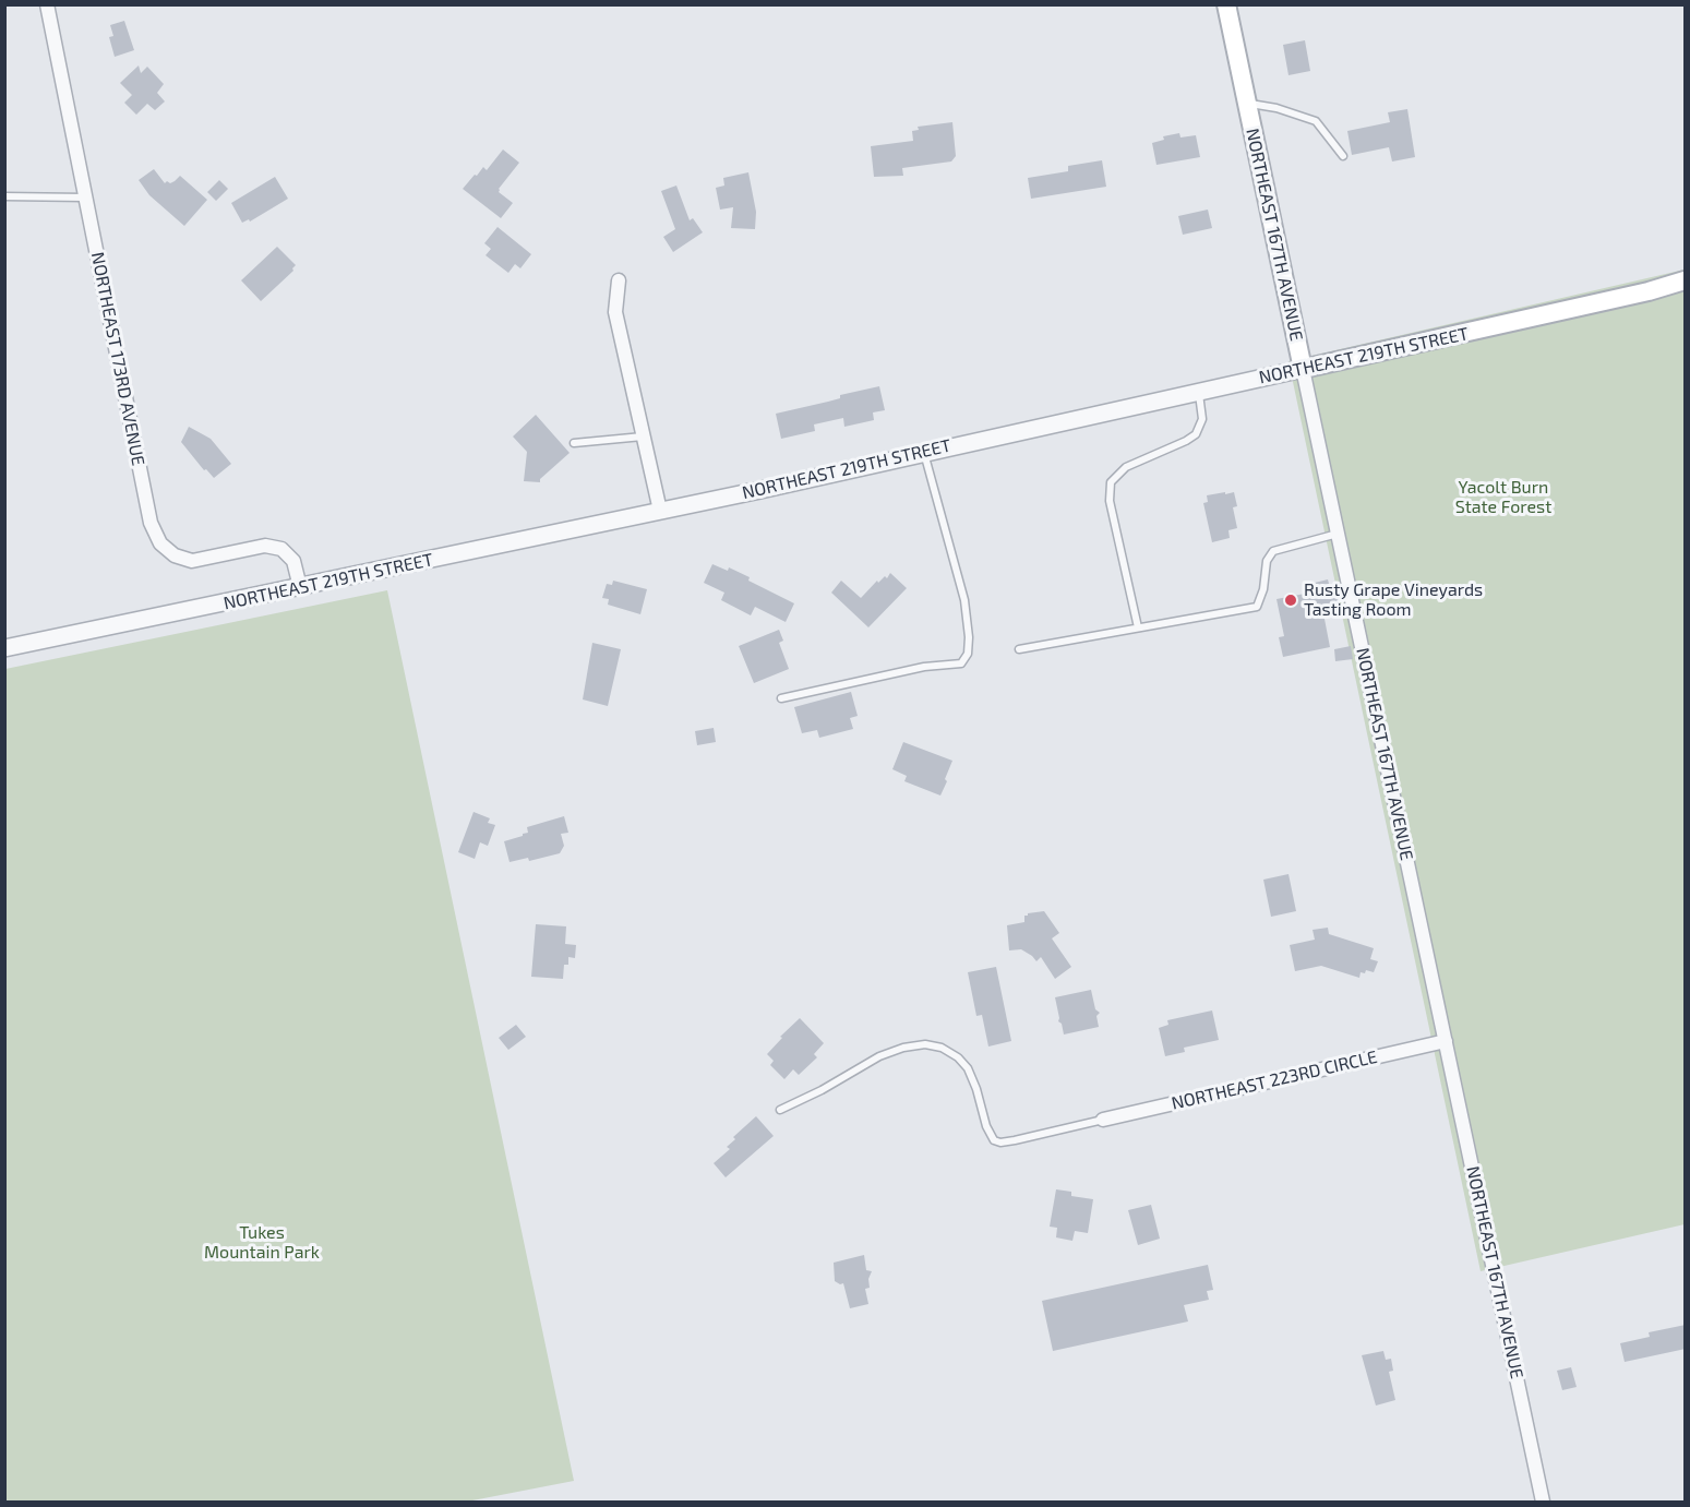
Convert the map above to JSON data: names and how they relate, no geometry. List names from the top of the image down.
{
  "streets": {
    "main road": ["NORTHEAST 167TH AVENUE", "NORTHEAST 219TH STREET"],
    "street": ["NORTHEAST 173RD AVENUE", "NORTHEAST 223RD CIRCLE"]
  },
  "crossings": [
    ["NORTHEAST 167TH AVENUE", "NORTHEAST 219TH STREET"],
    ["NORTHEAST 167TH AVENUE", "NORTHEAST 223RD CIRCLE"],
    ["NORTHEAST 219TH STREET", "NORTHEAST 173RD AVENUE"]
  ],
  "parks": ["Yacolt Burn State Forest", "Tukes Mountain Park"],
  "places": ["Rusty Grape Vineyards Tasting Room"]
}
